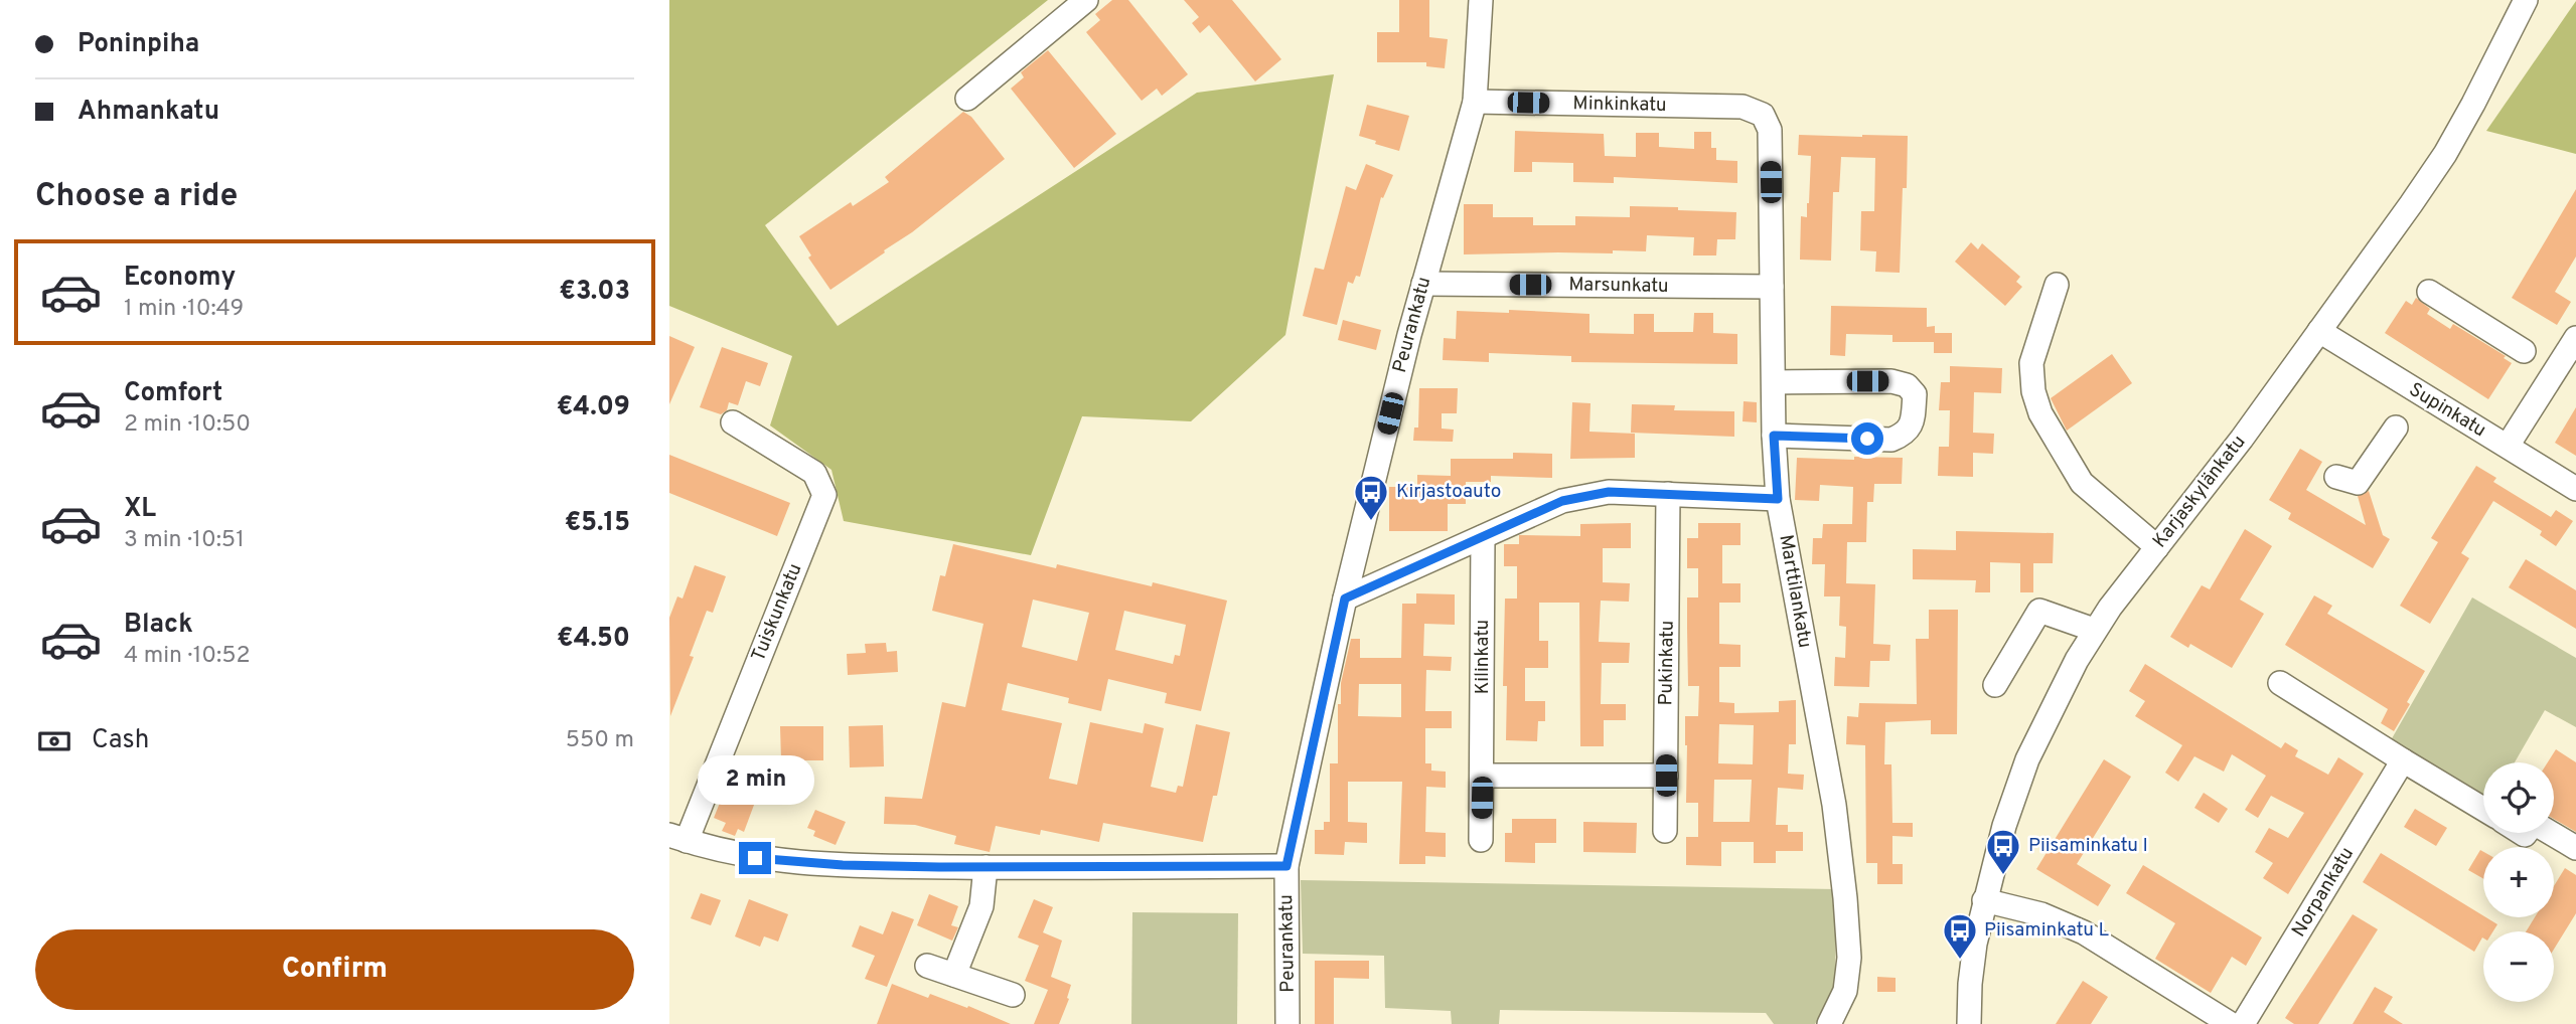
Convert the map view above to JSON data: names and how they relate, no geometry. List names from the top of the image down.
{
  "streets": {
    "street": [
      "Minkinkatu",
      "Marsunkatu",
      "Peurankatu",
      "Supinkatu",
      "Karjaskylänkatu",
      "Marttilankatu",
      "Tuiskunkatu",
      "Kilinkatu",
      "Pukinkatu",
      "Norpankatu"
    ]
  },
  "crossings": [
    ["Minkinkatu", "Peurankatu"],
    ["Minkinkatu", "Marttilankatu"],
    ["Marsunkatu", "Peurankatu"],
    ["Marsunkatu", "Marttilankatu"],
    ["Supinkatu", "Karjaskylänkatu"]
  ],
  "places": {
    "bus stop": ["Kirjastoauto", "Piisaminkatu I", "Piisaminkatu L"]
  },
  "page": {
    "banner": ["Poninpiha", "Ahmankatu"],
    "heading": "Choose a ride",
    "list": [
      {
        "name": "Economy",
        "note": "1 min · 10:49",
        "value": "€3.03"
      },
      {
        "name": "Comfort",
        "note": "2 min · 10:50",
        "value": "€4.09"
      },
      {
        "name": "XL",
        "note": "3 min · 10:51",
        "value": "€5.15"
      },
      {
        "name": "Black",
        "note": "4 min · 10:52",
        "value": "€4.50"
      }
    ],
    "pay": ["Cash", "550 m"],
    "bubble": "2 min",
    "map_buttons": ["+", "−"],
    "buttons": "Confirm"
  }
}
